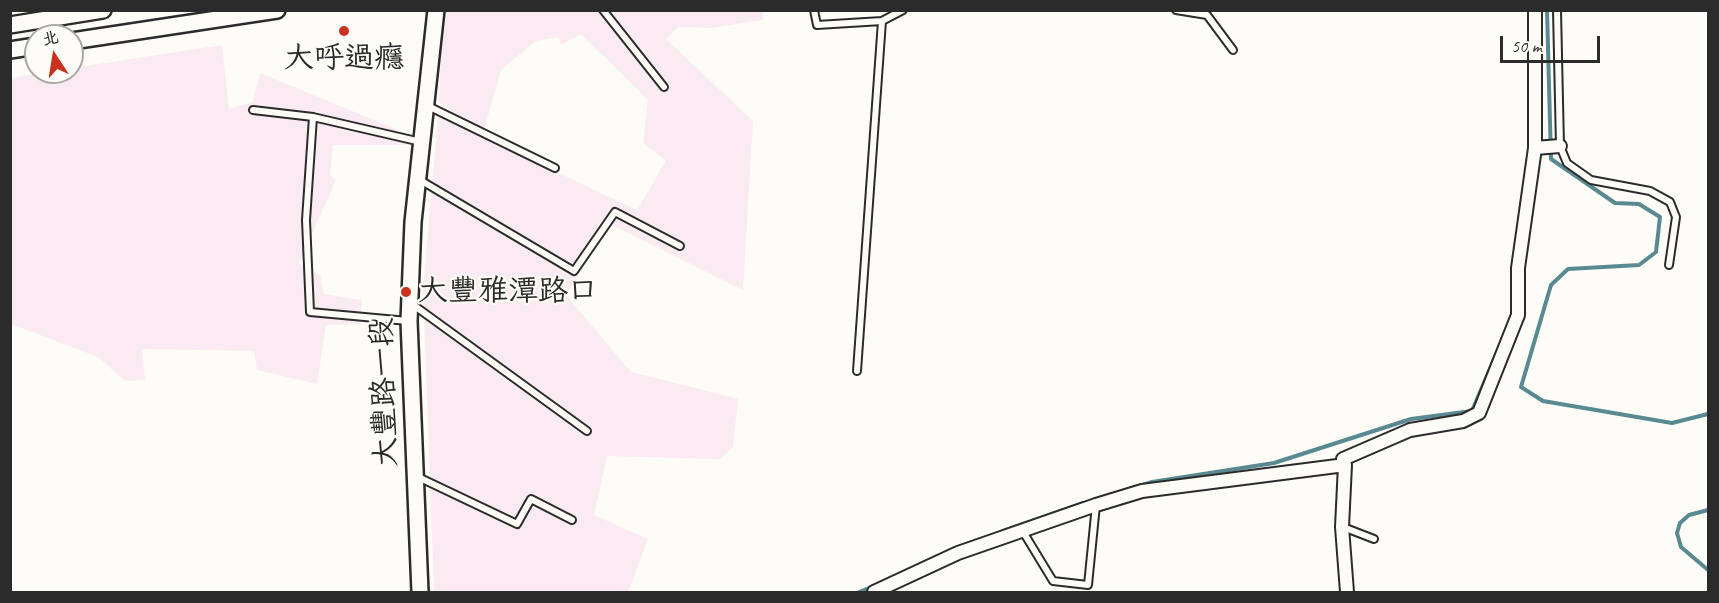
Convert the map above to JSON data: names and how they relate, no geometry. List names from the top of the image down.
{
  "streets": {
    "street": ["大豐路一段"]
  },
  "places": ["大呼過癮", "大豐雅潭路口"],
  "scale_bar": "50 m",
  "north": "top"
}
